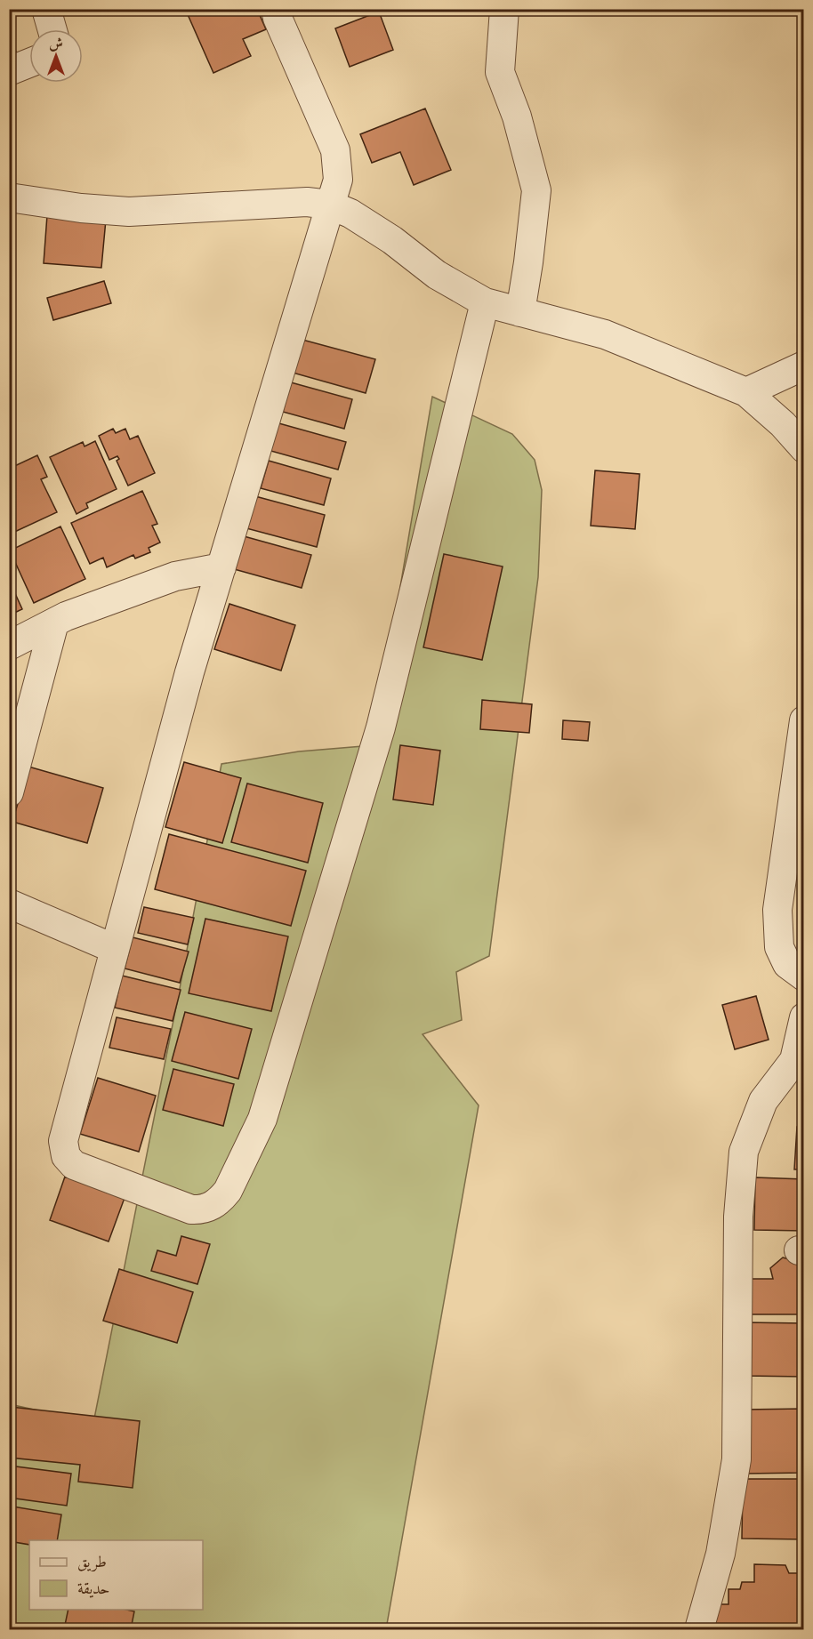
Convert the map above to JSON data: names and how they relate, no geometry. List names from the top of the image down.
{
  "legend": ["طريق", "حديقة"],
  "north": "top"
}
